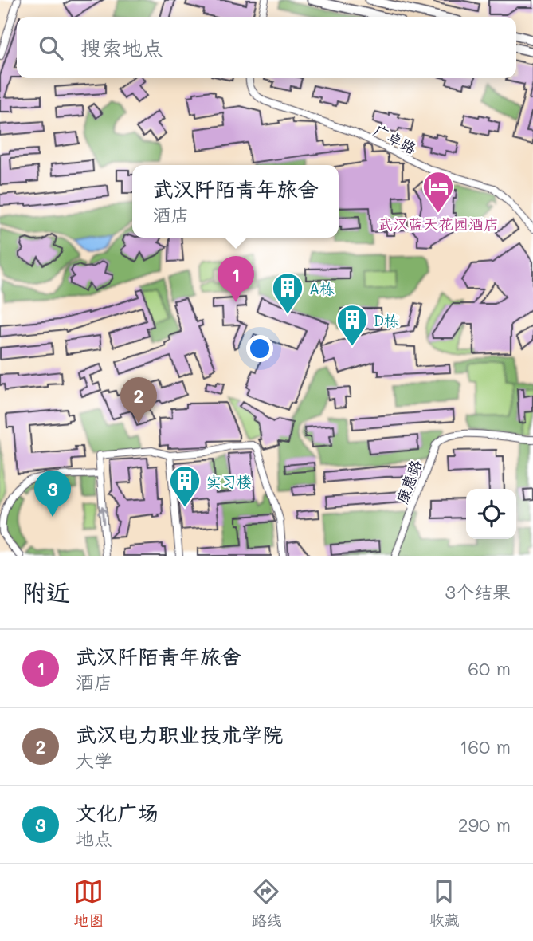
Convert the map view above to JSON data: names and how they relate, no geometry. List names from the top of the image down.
{
  "streets": {
    "street": ["广卓路", "康惠路"]
  },
  "places": {
    "hotel": ["武汉蓝天花园酒店"],
    "building": ["A栋", "D栋", "实习楼"]
  },
  "page": {
    "search": "搜索地点",
    "popup": ["武汉阡陌青年旅舍", "酒店"],
    "pins": ["1", "2", "3"],
    "heading": ["附近", "3个结果"],
    "list": [
      {
        "mark": "1",
        "name": "武汉阡陌青年旅舍",
        "note": "酒店",
        "value": "60 m"
      },
      {
        "mark": "2",
        "name": "武汉电力职业技术学院",
        "note": "大学",
        "value": "160 m"
      },
      {
        "mark": "3",
        "name": "文化广场",
        "note": "地点",
        "value": "290 m"
      }
    ],
    "nav": ["地图", "路线", "收藏"]
  }
}
